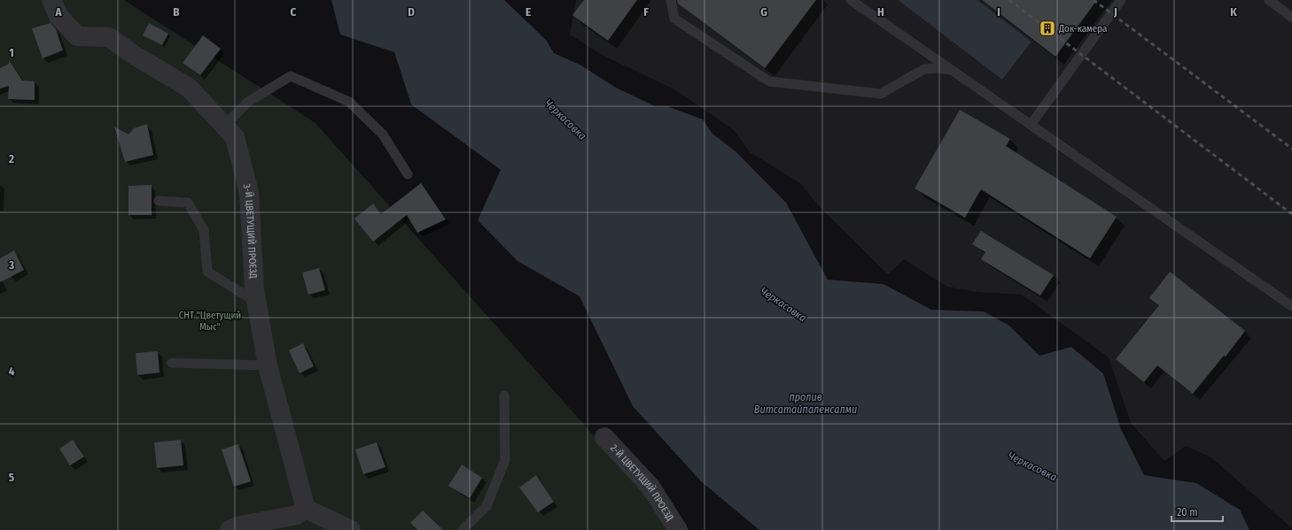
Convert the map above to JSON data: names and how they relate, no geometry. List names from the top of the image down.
{
  "streets": {
    "street": ["3-Й ЦВЕТУЩИЙ ПРОЕЗД", "2-Й ЦВЕТУЩИЙ ПРОЕЗД"]
  },
  "water": ["Черкасовка", "пролив Витсатайпаленсалми"],
  "parks": ["СНТ \"Цветущий Мыс\""],
  "places": {
    "building": ["Док-камера"]
  },
  "scale_bar": "20 m",
  "grid": {
    "columns": [
      "A",
      "B",
      "C",
      "D",
      "E",
      "F",
      "G",
      "H",
      "I",
      "J",
      "K"
    ],
    "rows": [
      "1",
      "2",
      "3",
      "4",
      "5"
    ]
  }
}
